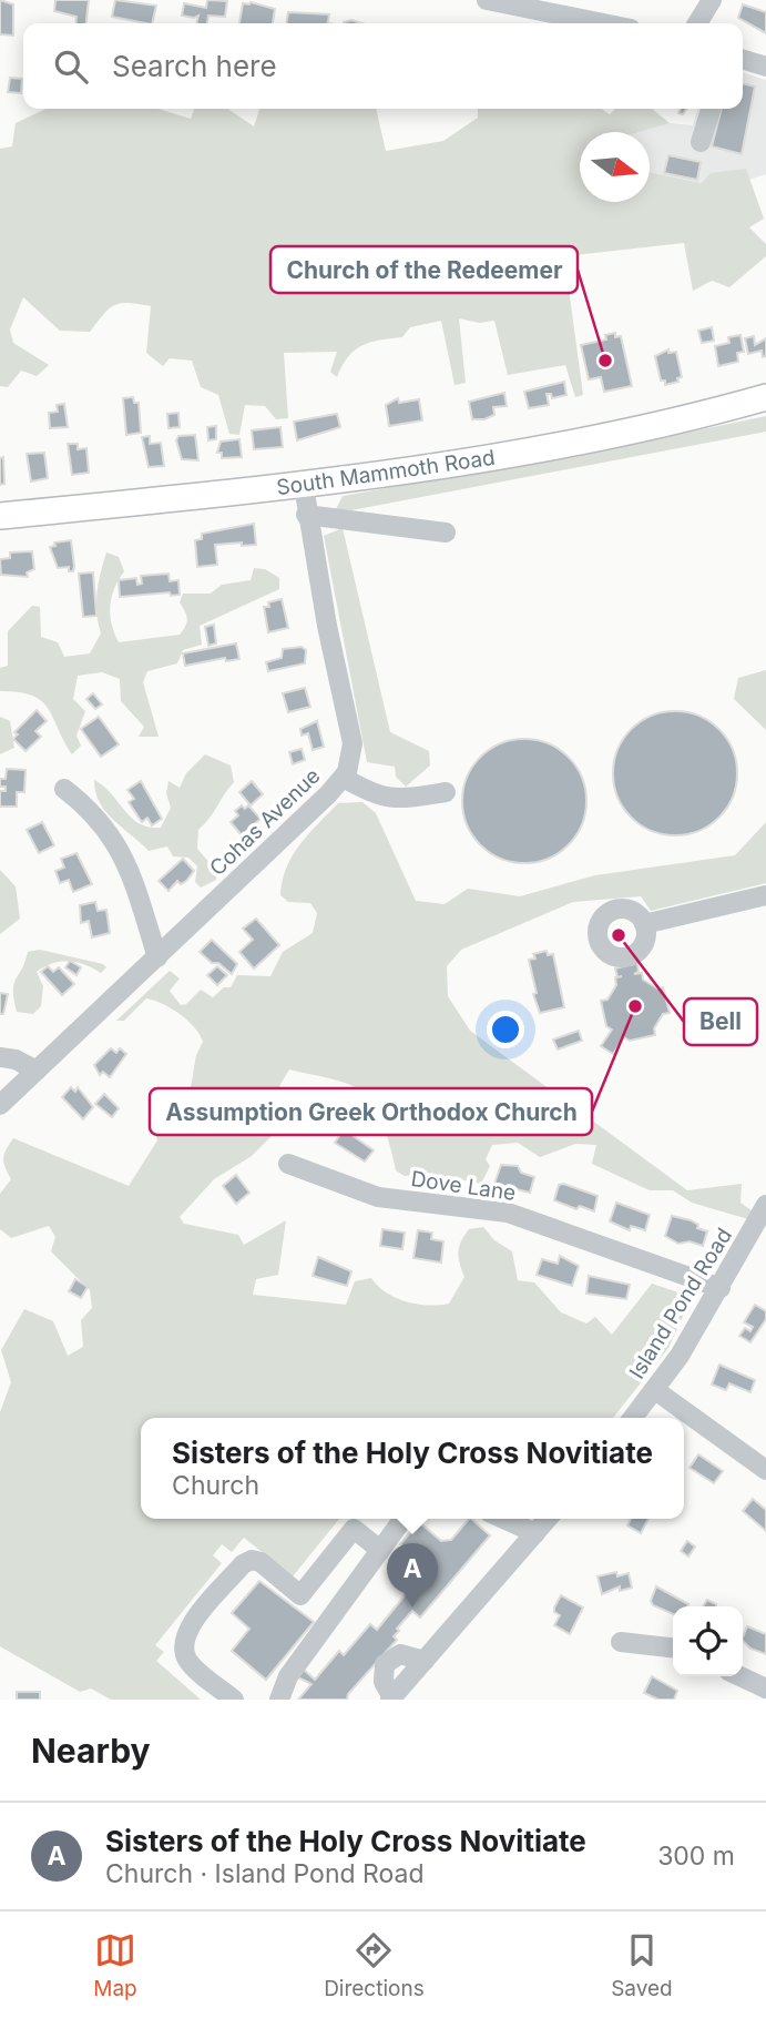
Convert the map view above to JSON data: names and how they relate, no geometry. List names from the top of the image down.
{
  "streets": {
    "main road": ["South Mammoth Road"],
    "street": ["Cohas Avenue", "Dove Lane", "Island Pond Road"]
  },
  "crossings": [
    ["South Mammoth Road", "Cohas Avenue"],
    ["Dove Lane", "Island Pond Road"]
  ],
  "places": ["Church of the Redeemer", "Bell", "Assumption Greek Orthodox Church"],
  "north": "right",
  "page": {
    "search": "Search here",
    "popup": ["Sisters of the Holy Cross Novitiate", "Church"],
    "pins": "A",
    "heading": "Nearby",
    "list": [
      {
        "mark": "A",
        "name": "Sisters of the Holy Cross Novitiate",
        "note": "Church · Island Pond Road",
        "value": "300 m"
      }
    ],
    "nav": ["Map", "Directions", "Saved"]
  }
}
